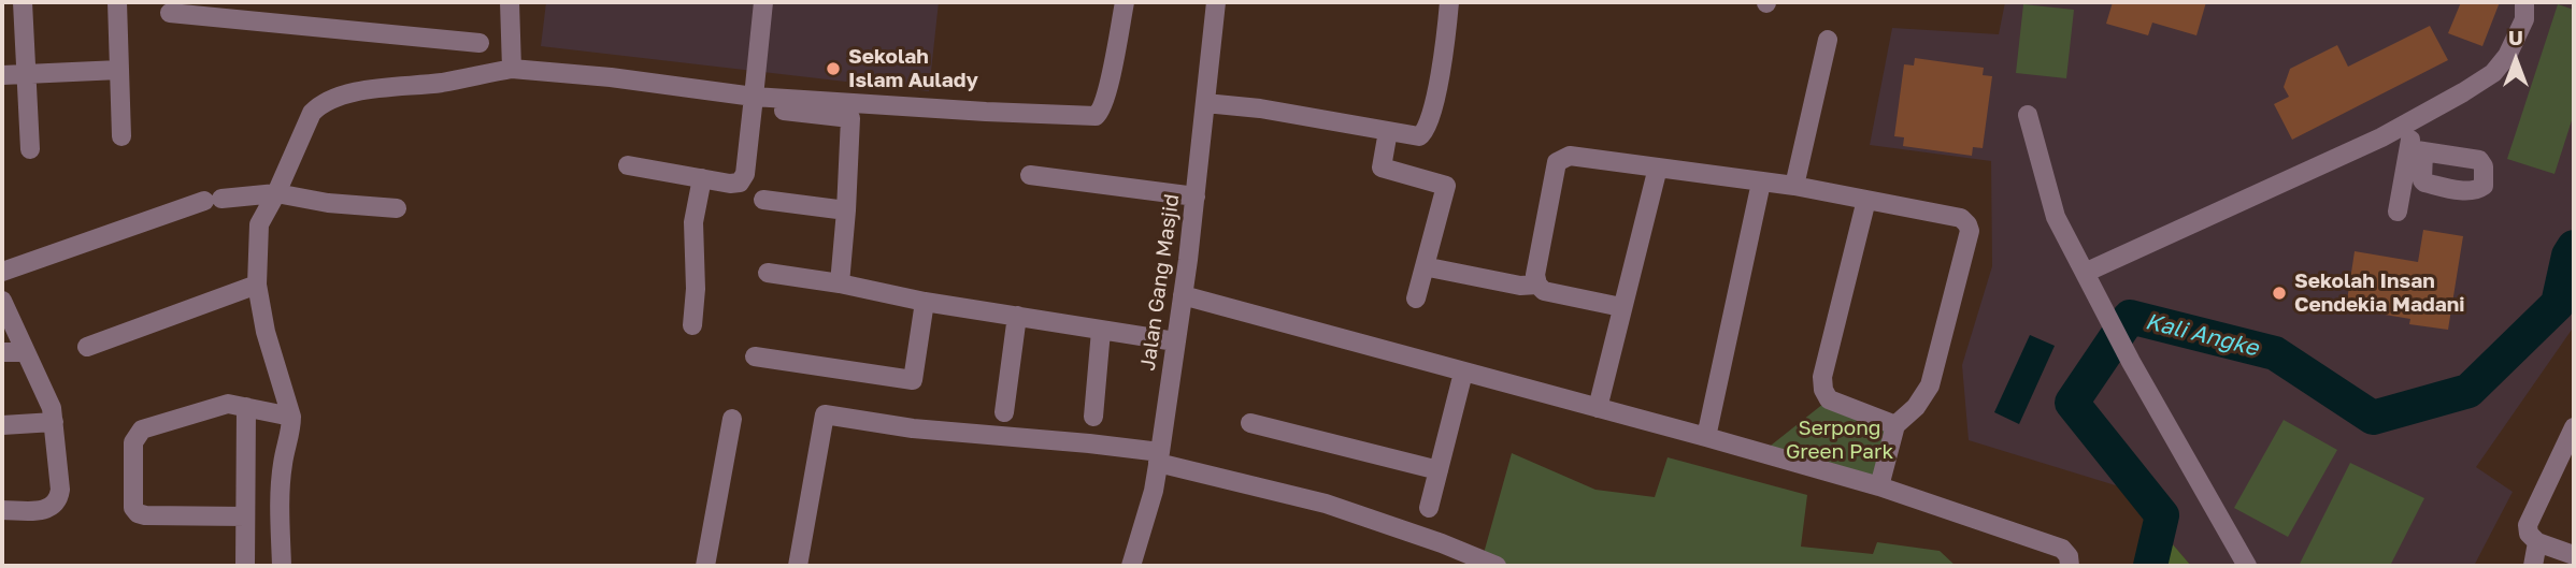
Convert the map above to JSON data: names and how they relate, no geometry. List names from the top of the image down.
{
  "streets": {
    "street": ["Jalan Gang Masjid"]
  },
  "water": ["Kali Angke"],
  "parks": ["Serpong Green Park"],
  "places": ["Sekolah Islam Aulady", "Sekolah Insan Cendekia Madani"],
  "north": "top"
}
